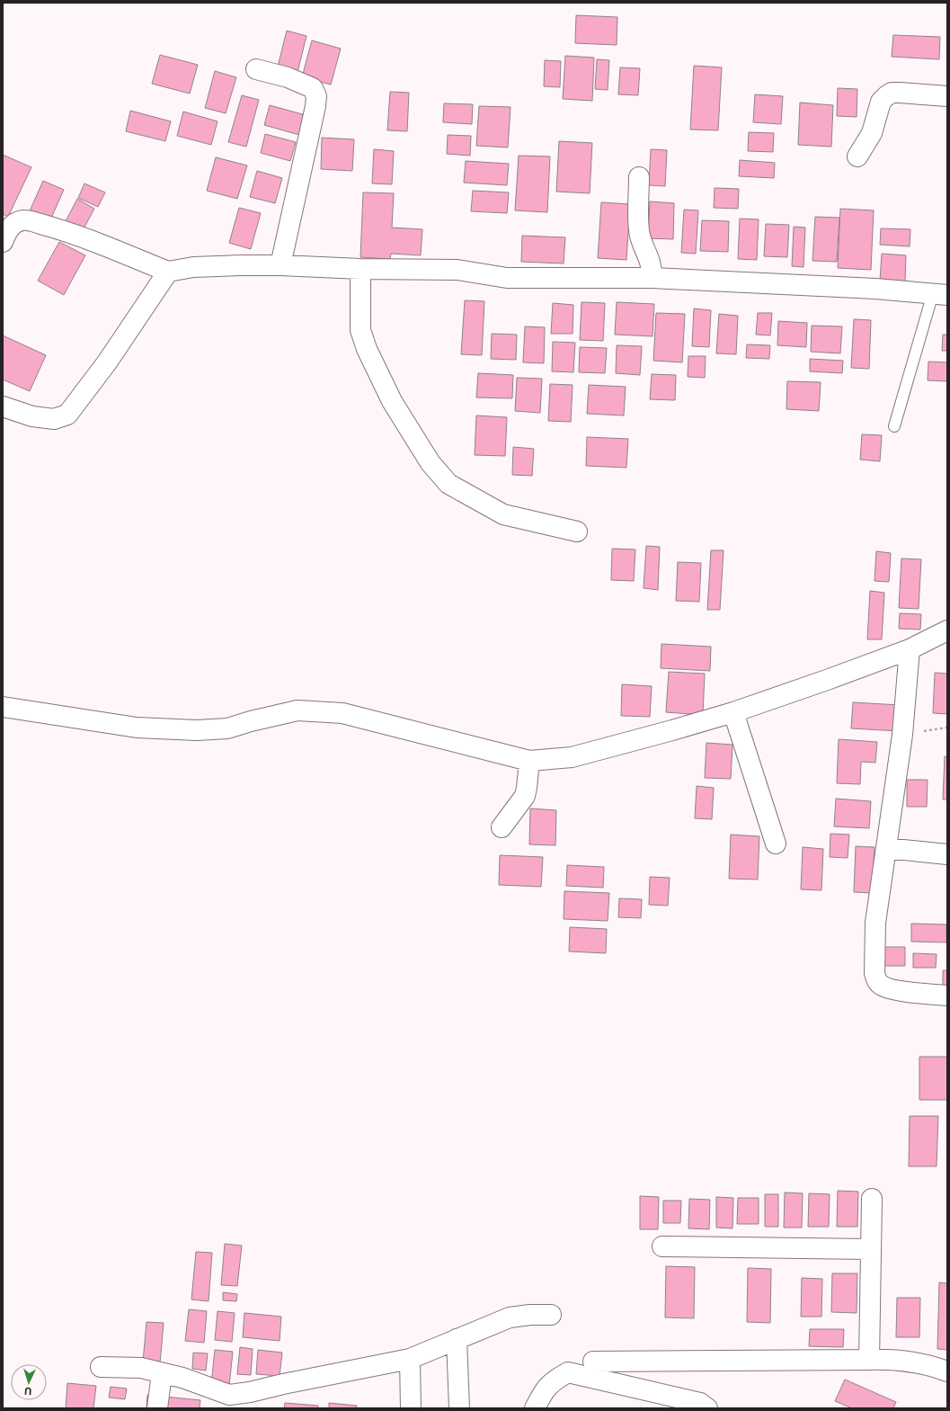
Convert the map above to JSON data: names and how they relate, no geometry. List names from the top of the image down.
{
  "north": "bottom"
}
